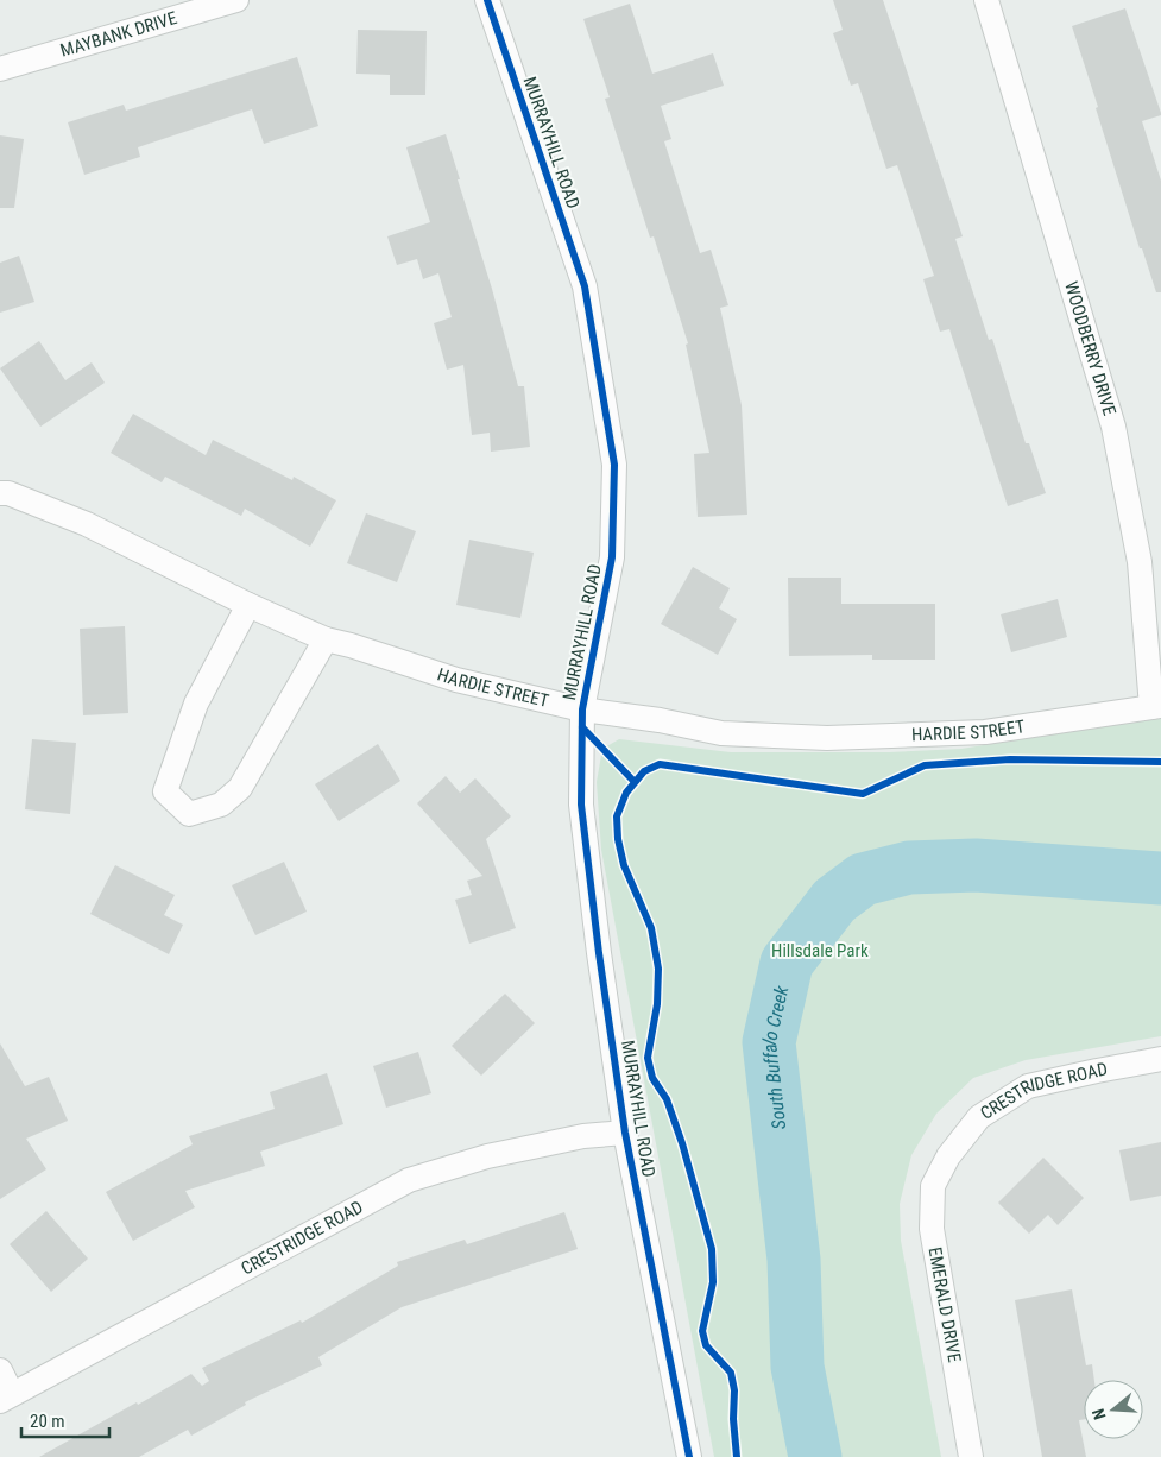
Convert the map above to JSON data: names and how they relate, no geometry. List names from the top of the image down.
{
  "streets": {
    "street": [
      "MAYBANK DRIVE",
      "MURRAYHILL ROAD",
      "WOODBERRY DRIVE",
      "HARDIE STREET",
      "CRESTRIDGE ROAD",
      "EMERALD DRIVE"
    ]
  },
  "crossings": [
    ["MURRAYHILL ROAD", "HARDIE STREET"],
    ["MURRAYHILL ROAD", "CRESTRIDGE ROAD"],
    ["WOODBERRY DRIVE", "HARDIE STREET"],
    ["CRESTRIDGE ROAD", "EMERALD DRIVE"]
  ],
  "water": ["South Buffalo Creek"],
  "parks": ["Hillsdale Park"],
  "scale_bar": "20 m",
  "north": "left"
}
